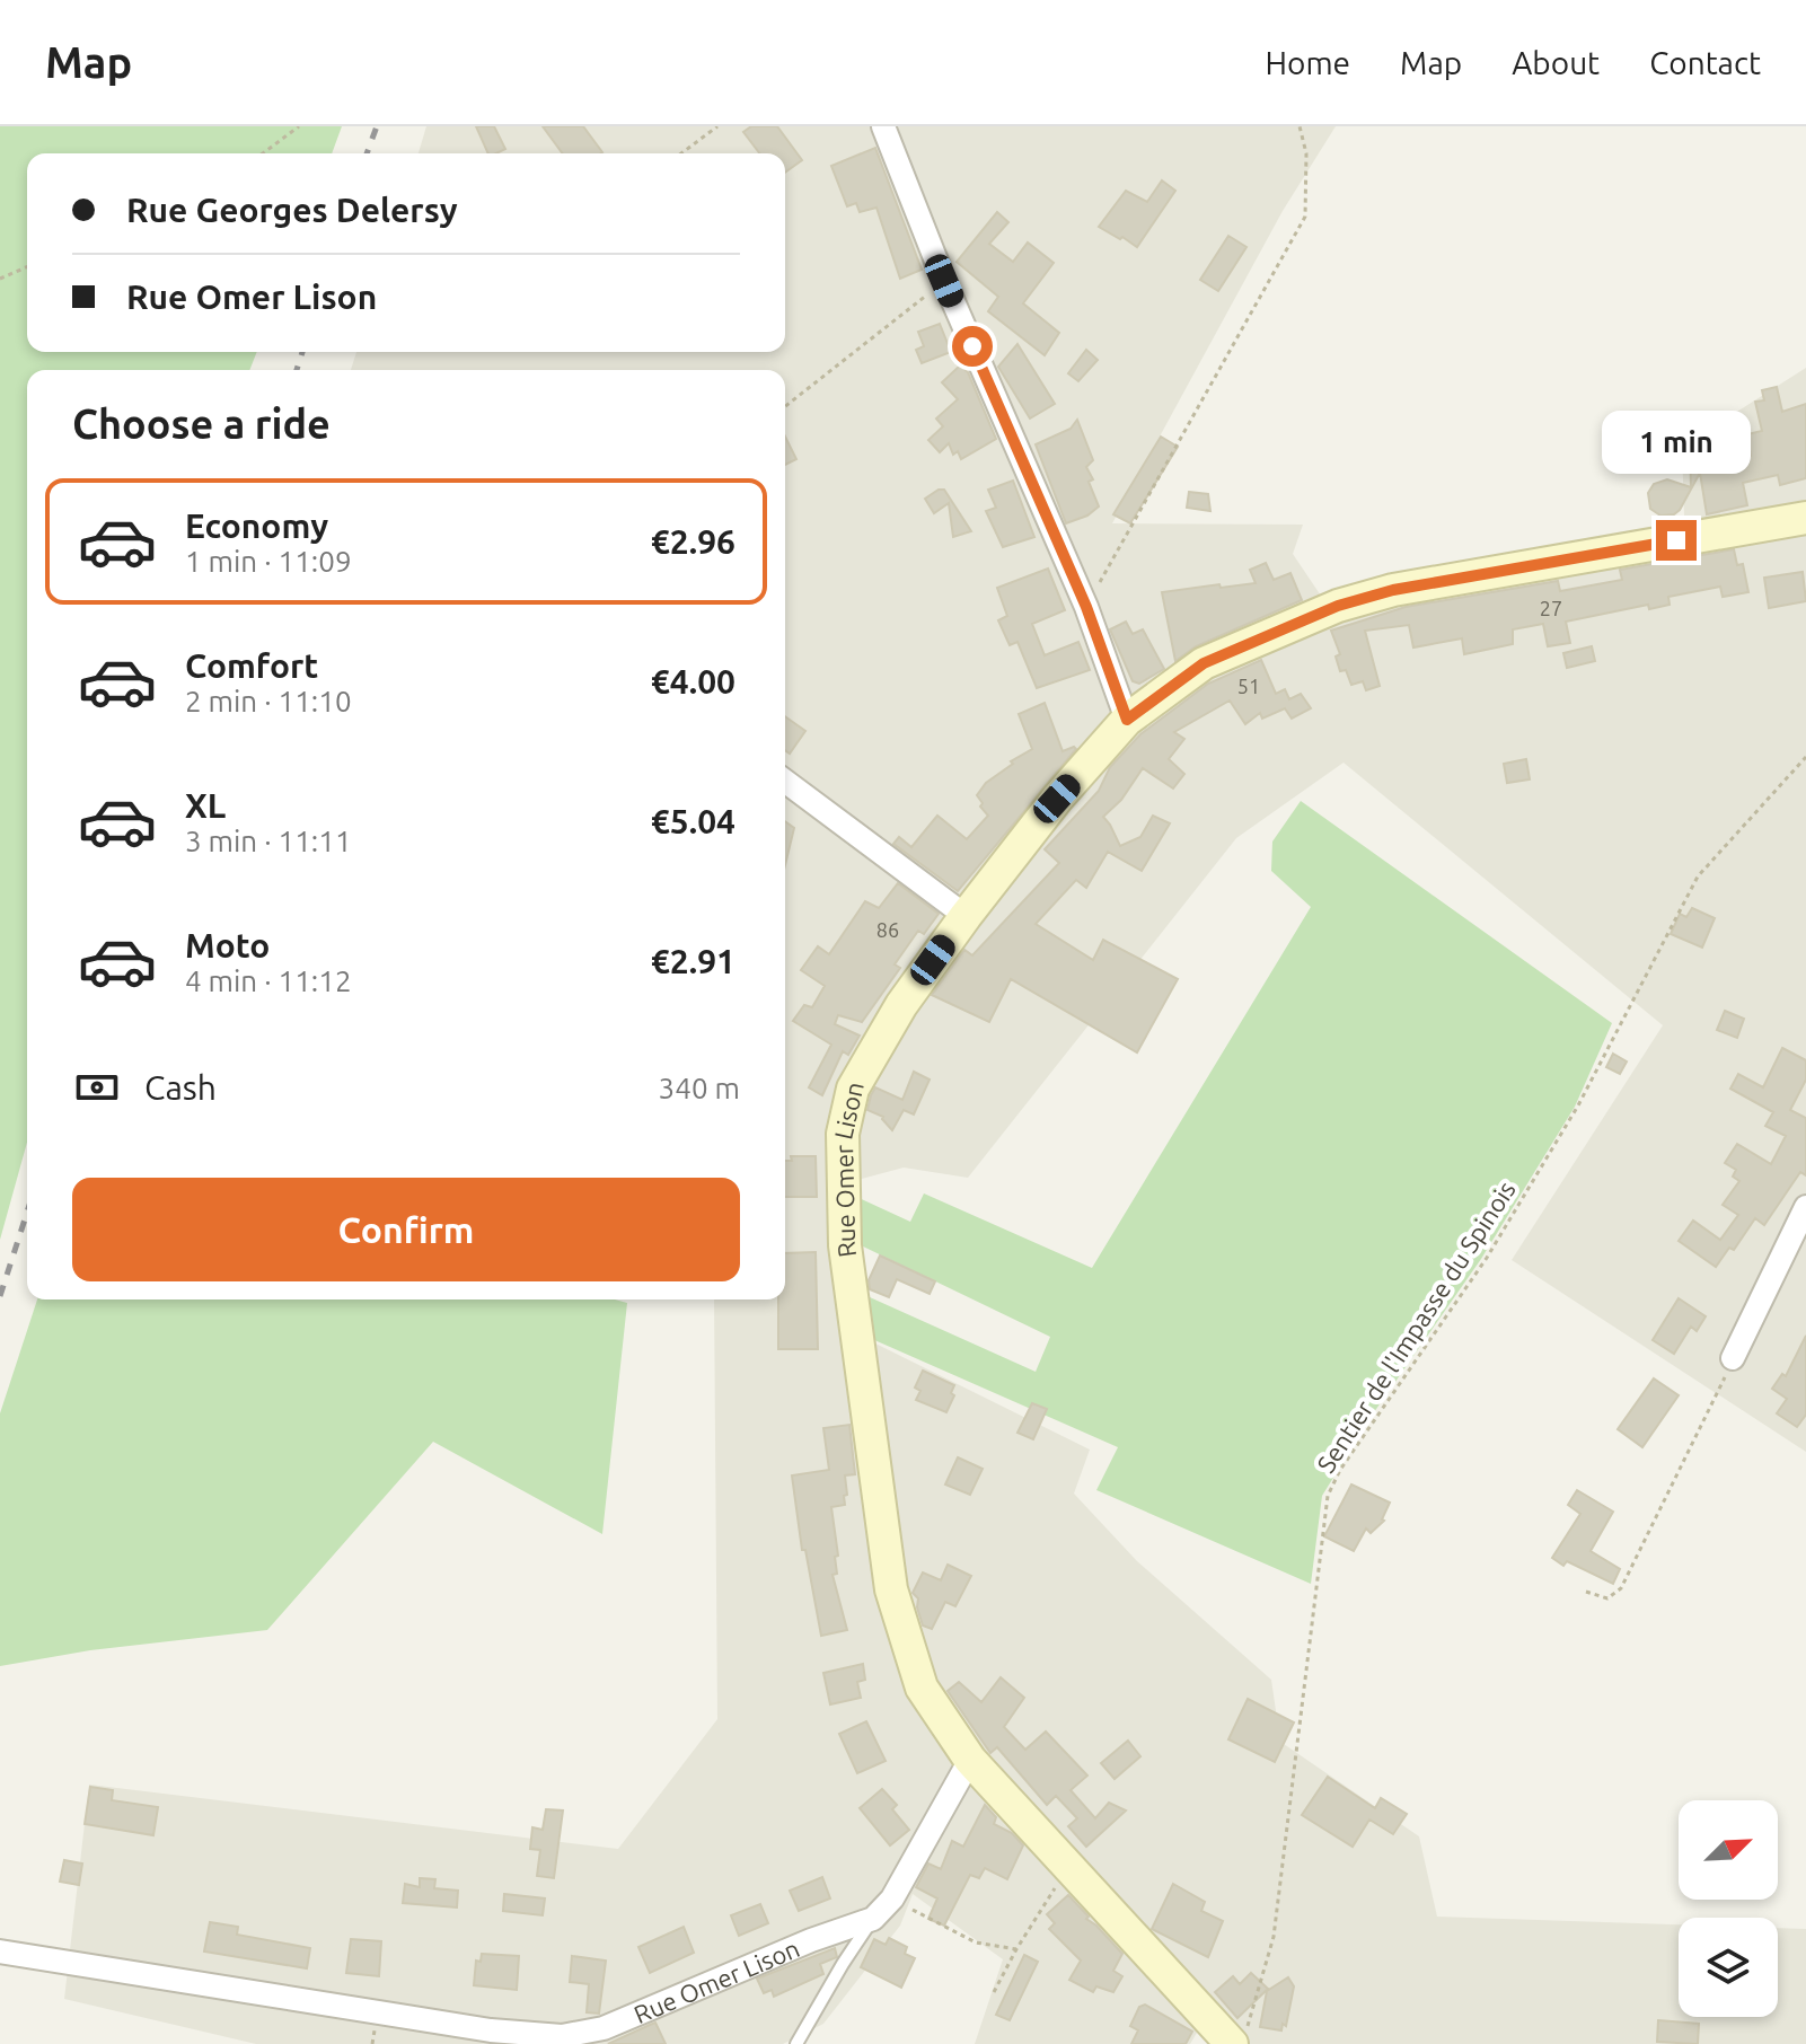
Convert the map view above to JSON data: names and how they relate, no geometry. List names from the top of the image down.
{
  "streets": {
    "street": ["Rue Omer Lison"],
    "path": ["Sentier de l'Impasse du Spinois"]
  },
  "crossings": [
    ["Rue Omer Lison", "Sentier de l'Impasse du Spinois"]
  ],
  "house_numbers": ["27", "51", "86"],
  "north": "top right",
  "page": {
    "header": "Map",
    "nav": [
      "Home",
      "Map",
      "About",
      "Contact"
    ],
    "banner": ["Rue Georges Delersy", "Rue Omer Lison"],
    "heading": "Choose a ride",
    "bubble": "1 min",
    "list": [
      {
        "name": "Economy",
        "note": "1 min · 11:09",
        "value": "€2.96"
      },
      {
        "name": "Comfort",
        "note": "2 min · 11:10",
        "value": "€4.00"
      },
      {
        "name": "XL",
        "note": "3 min · 11:11",
        "value": "€5.04"
      },
      {
        "name": "Moto",
        "note": "4 min · 11:12",
        "value": "€2.91"
      }
    ],
    "pay": ["Cash", "340 m"],
    "buttons": "Confirm"
  }
}
